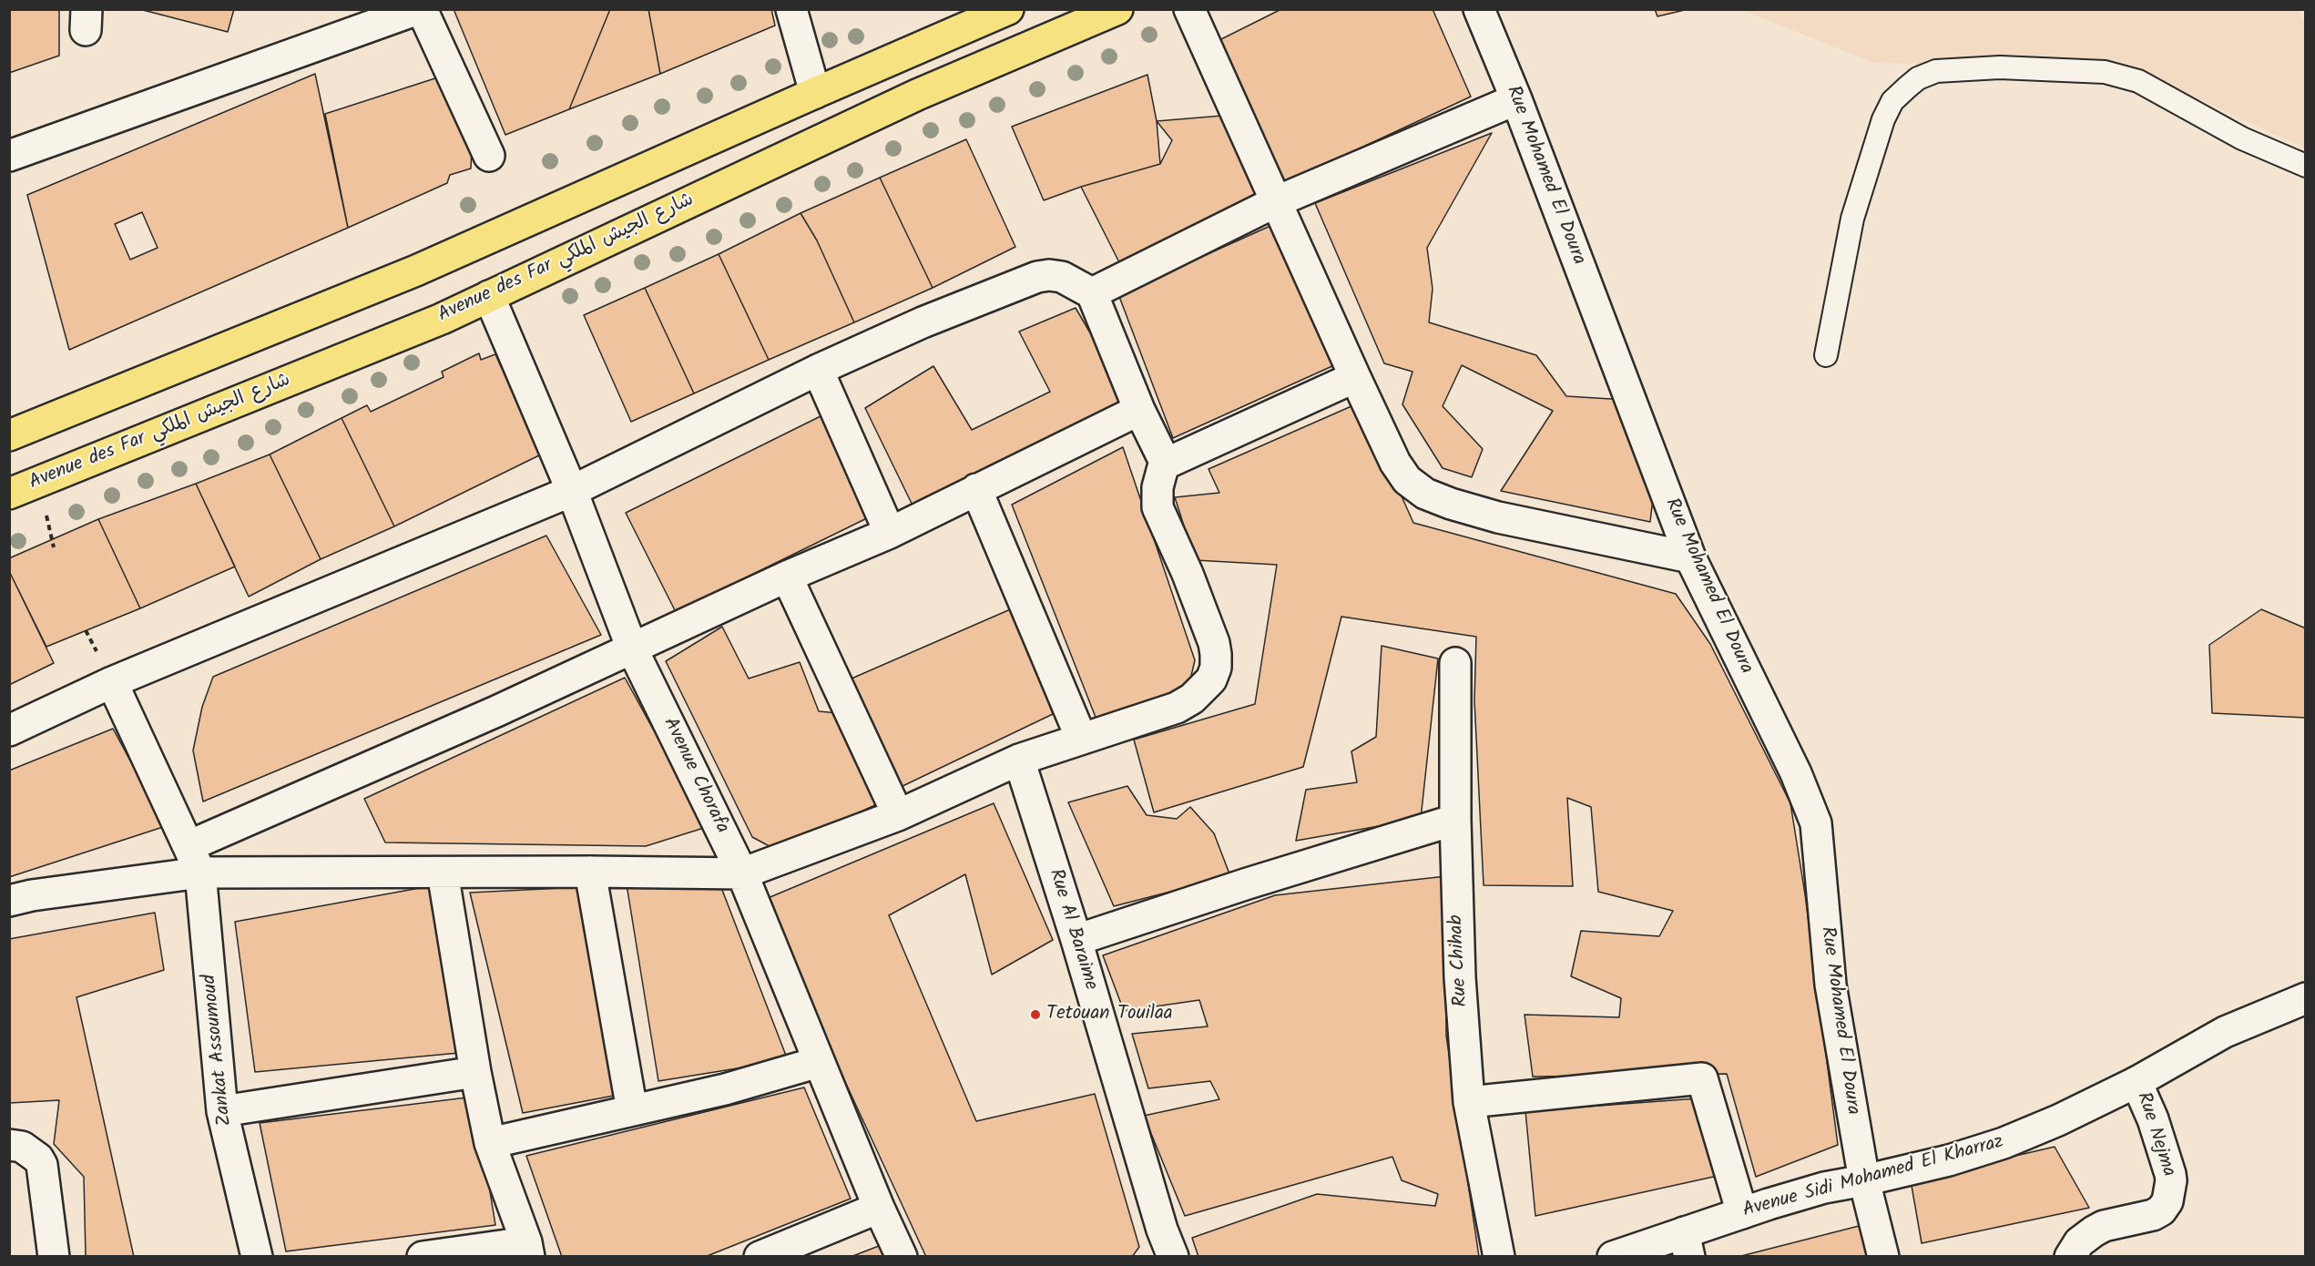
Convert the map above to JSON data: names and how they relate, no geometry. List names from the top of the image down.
{
  "streets": {
    "main road": ["Avenue des Far شارع الجيش الملكي"],
    "street": [
      "Rue Mohamed El Doura",
      "Avenue Chorafa",
      "Rue Al Baraime",
      "Rue Chihab",
      "Zankat Assoumoud",
      "Rue Nejma",
      "Avenue Sidi Mohamed El Kharraz"
    ]
  },
  "crossings": [
    ["Rue Mohamed El Doura", "Avenue Sidi Mohamed El Kharraz"],
    ["Avenue des Far شارع الجيش الملكي", "Avenue Chorafa"],
    ["Rue Nejma", "Avenue Sidi Mohamed El Kharraz"]
  ],
  "places": ["Tetouan Touilaa"]
}
